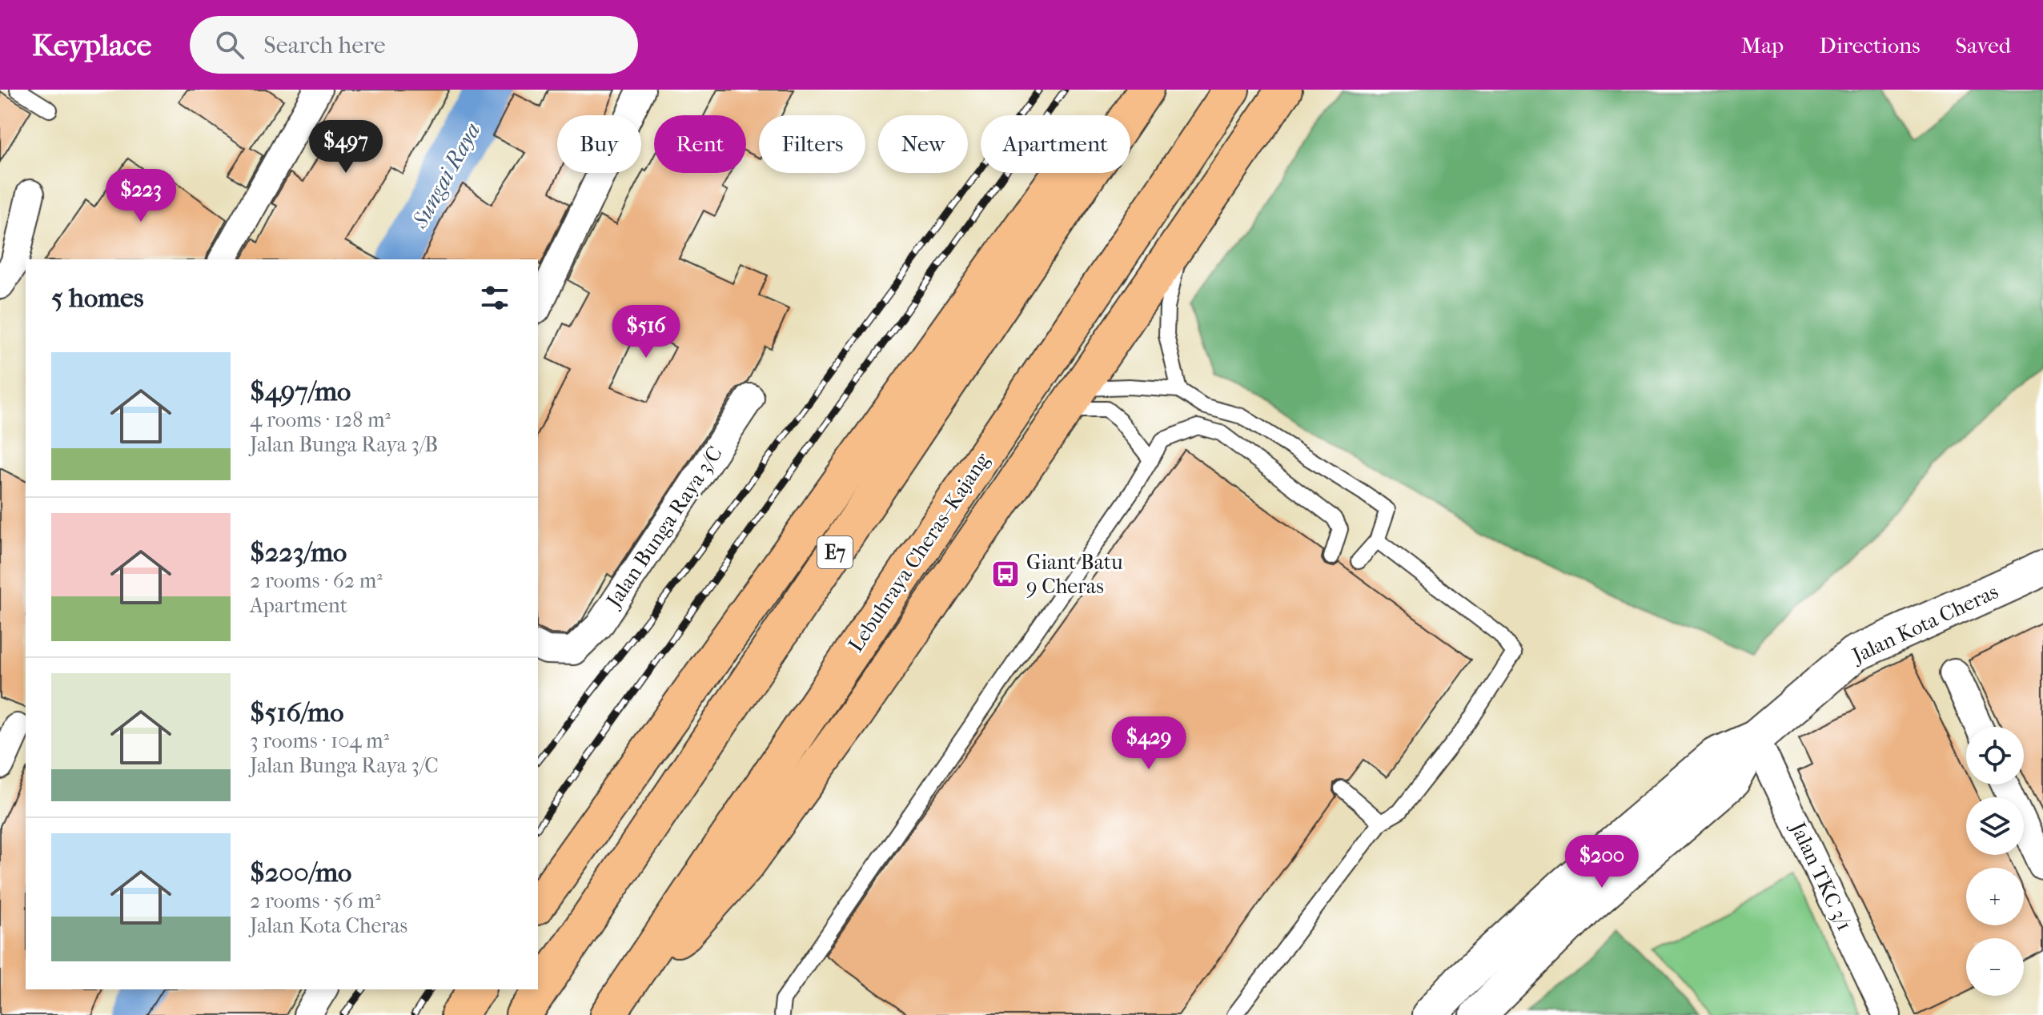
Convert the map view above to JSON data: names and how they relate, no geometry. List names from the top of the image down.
{
  "streets": {
    "highway": ["E7", "Lebuhraya Cheras–Kajang"],
    "street": ["Jalan Bunga Raya 3/C", "Jalan Kota Cheras", "Jalan TKC 3/1"]
  },
  "crossings": [
    ["Jalan Kota Cheras", "Jalan TKC 3/1"]
  ],
  "water": ["Sungai Raya"],
  "places": {
    "bus stop": ["Giant Batu 9 Cheras"]
  },
  "page": {
    "header": "Keyplace",
    "search": "Search here",
    "nav": ["Map", "Directions", "Saved"],
    "chip": [
      "Buy",
      "Rent",
      "Filters",
      "New",
      "Apartment"
    ],
    "price": [
      "$497",
      "$223",
      "$516",
      "$429",
      "$200"
    ],
    "heading": "5 homes",
    "list": [
      {
        "name": "$497/mo",
        "note": "4 rooms · 128 m² · Jalan Bunga Raya 3/B"
      },
      {
        "name": "$223/mo",
        "note": "2 rooms · 62 m² · Apartment"
      },
      {
        "name": "$516/mo",
        "note": "3 rooms · 104 m² · Jalan Bunga Raya 3/C"
      },
      {
        "name": "$200/mo",
        "note": "2 rooms · 56 m² · Jalan Kota Cheras"
      }
    ],
    "map_buttons": ["+", "−"]
  }
}
